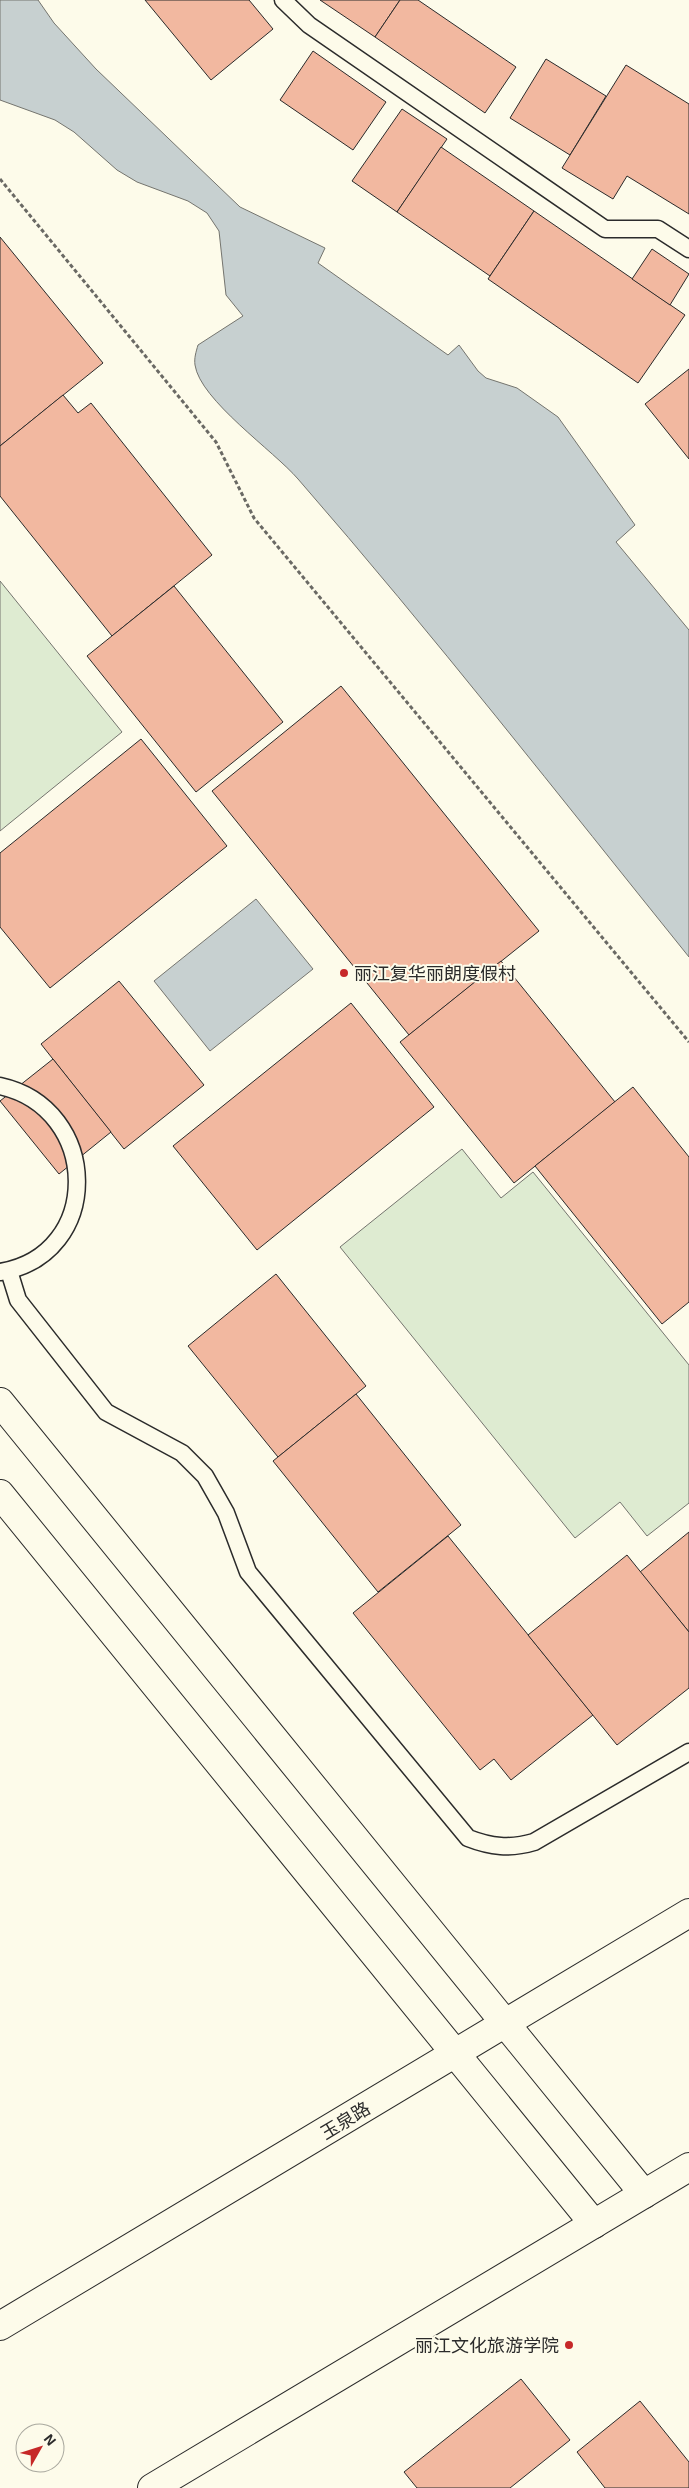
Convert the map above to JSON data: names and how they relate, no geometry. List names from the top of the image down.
{
  "streets": {
    "main road": ["玉泉路"]
  },
  "places": ["丽江复华丽朗度假村", "丽江文化旅游学院"],
  "north": "top right"
}
